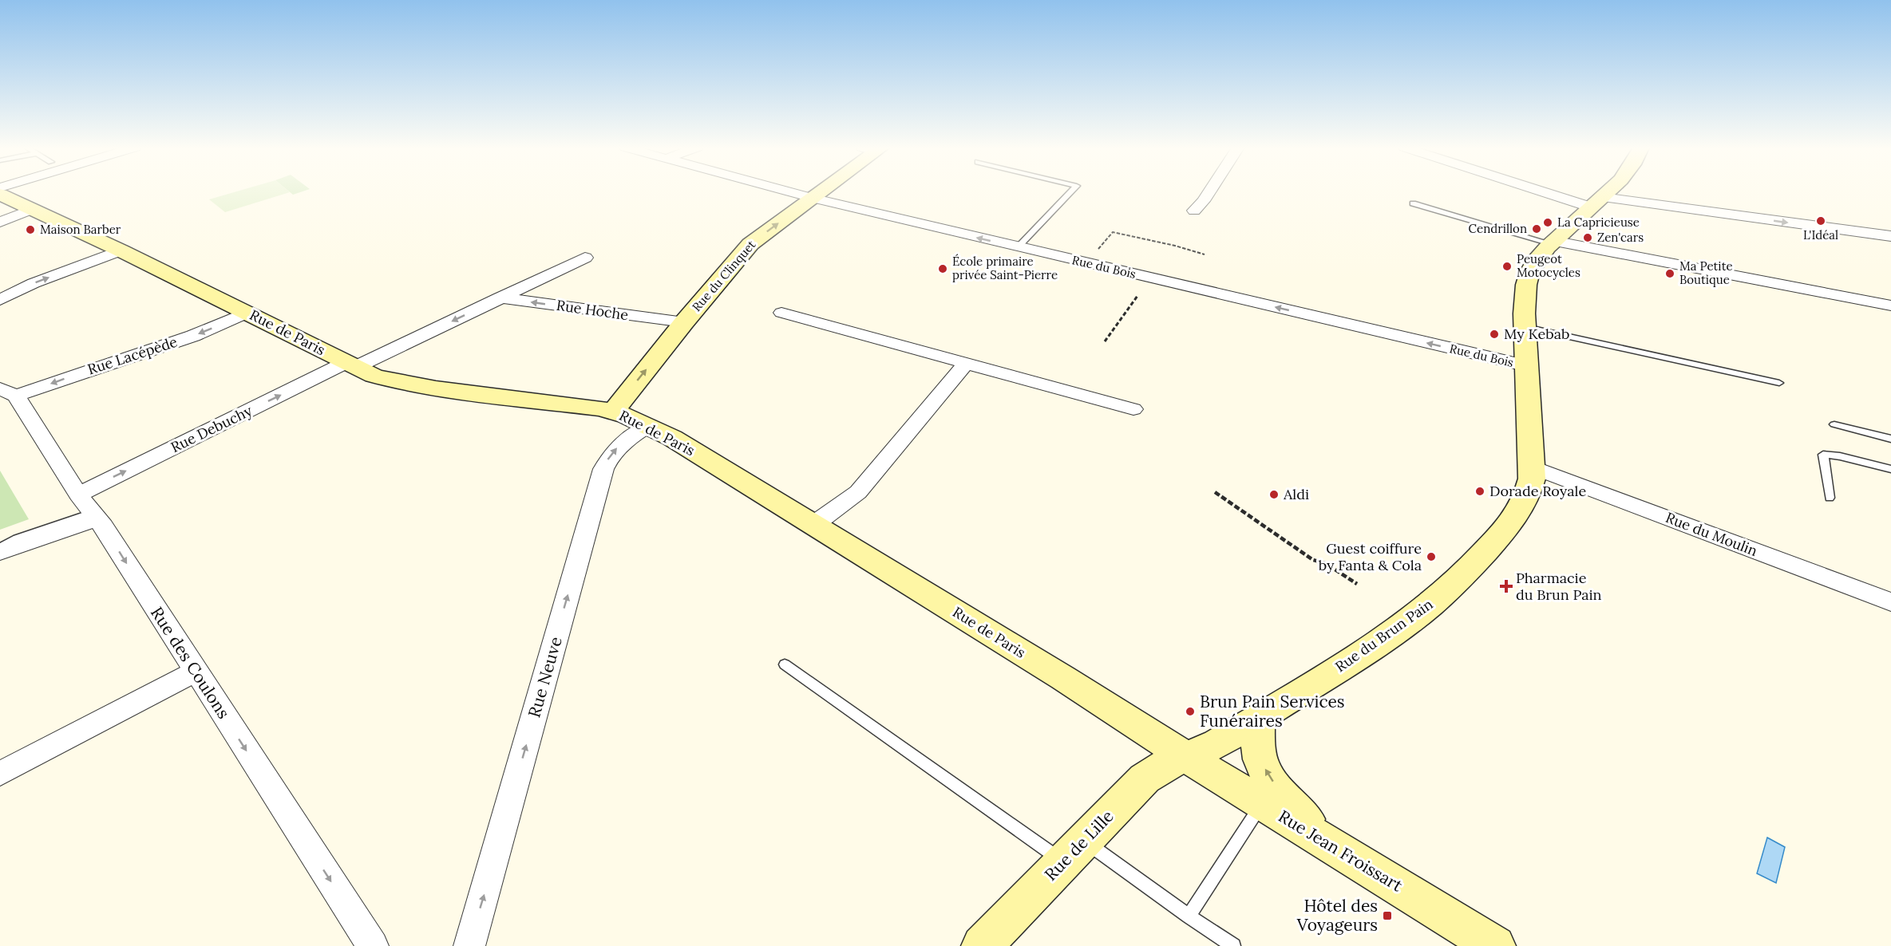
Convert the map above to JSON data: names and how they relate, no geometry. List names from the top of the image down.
{
  "streets": {
    "main road": [
      "Rue du Clinquet",
      "Rue de Paris",
      "Rue du Brun Pain",
      "Rue de Lille",
      "Rue Jean Froissart"
    ],
    "street": [
      "Rue du Bois",
      "Rue Hoche",
      "Rue Lacépède",
      "Rue Debuchy",
      "Rue du Moulin",
      "Rue des Coulons",
      "Rue Neuve"
    ]
  },
  "crossings": [
    ["Rue du Bois", "Rue du Clinquet"],
    ["Rue du Bois", "Rue du Brun Pain"],
    ["Rue du Clinquet", "Rue Hoche"],
    ["Rue du Clinquet", "Rue de Paris"],
    ["Rue de Paris", "Rue Lacépède"],
    ["Rue de Paris", "Rue Debuchy"],
    ["Rue de Paris", "Rue du Brun Pain"],
    ["Rue de Paris", "Rue Neuve"],
    ["Rue de Paris", "Rue de Lille"],
    ["Rue de Paris", "Rue Jean Froissart"],
    ["Rue Lacépède", "Rue des Coulons"],
    ["Rue Debuchy", "Rue des Coulons"],
    ["Rue du Moulin", "Rue du Brun Pain"],
    ["Rue du Brun Pain", "Rue de Lille"],
    ["Rue du Brun Pain", "Rue Jean Froissart"],
    ["Rue de Lille", "Rue Jean Froissart"]
  ],
  "one_way": [
    "Rue du Clinquet",
    "Rue Hoche",
    "Rue Debuchy",
    "Rue des Coulons",
    "Rue Neuve"
  ],
  "places": {
    "other": [
      "L'Idéal",
      "La Capricieuse",
      "Cendrillon",
      "Maison Barber",
      "Zen'cars",
      "Peugeot Motocycles",
      "École primaire privée Saint-Pierre",
      "Ma Petite Boutique",
      "My Kebab",
      "Dorade Royale",
      "Aldi",
      "Guest coiffure by Fanta & Cola",
      "Brun Pain Services Funéraires"
    ],
    "health": ["Pharmacie du Brun Pain"],
    "transit": ["Hôtel des Voyageurs"]
  }
}
